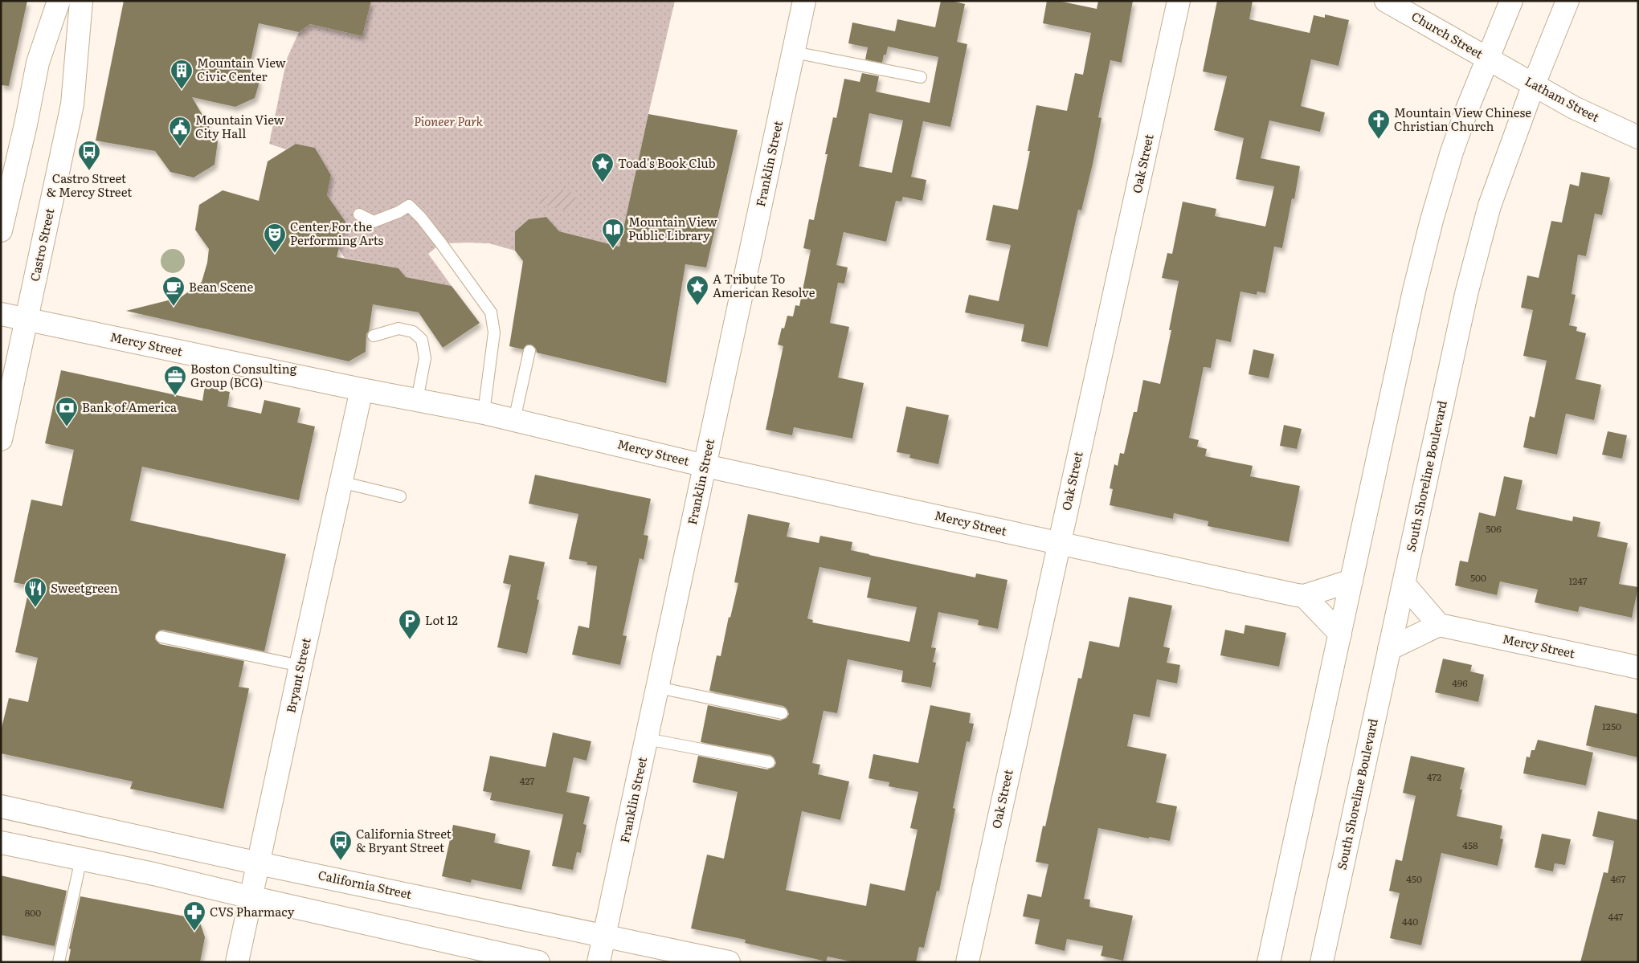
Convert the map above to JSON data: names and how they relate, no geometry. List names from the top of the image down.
{
  "streets": {
    "street": [
      "Church Street",
      "Latham Street",
      "Franklin Street",
      "Oak Street",
      "Castro Street",
      "Mercy Street",
      "South Shoreline Boulevard",
      "Bryant Street",
      "California Street"
    ]
  },
  "crossings": [
    ["Church Street", "Latham Street"],
    ["Latham Street", "South Shoreline Boulevard"],
    ["Franklin Street", "Mercy Street"],
    ["Franklin Street", "California Street"],
    ["Oak Street", "Mercy Street"],
    ["Castro Street", "Mercy Street"],
    ["Mercy Street", "Bryant Street"],
    ["Bryant Street", "California Street"]
  ],
  "parks": ["Pioneer Park"],
  "places": {
    "building": ["Mountain View Civic Center"],
    "church": ["Mountain View Chinese Christian Church"],
    "public building": ["Mountain View City Hall"],
    "bus stop": ["Castro Street & Mercy Street", "California Street & Bryant Street"],
    "place": ["Toad's Book Club", "A Tribute To American Resolve"],
    "library": ["Mountain View Public Library"],
    "theatre": ["Center For the Performing Arts"],
    "cafe": ["Bean Scene"],
    "office": ["Boston Consulting Group (BCG)"],
    "bank": ["Bank of America"],
    "restaurant": ["Sweetgreen"],
    "parking": ["Lot 12"],
    "pharmacy": ["CVS Pharmacy"]
  },
  "house_numbers": [
    "506",
    "500",
    "1247",
    "496",
    "1250",
    "472",
    "427",
    "458",
    "450",
    "467",
    "800",
    "447",
    "440"
  ]
}
